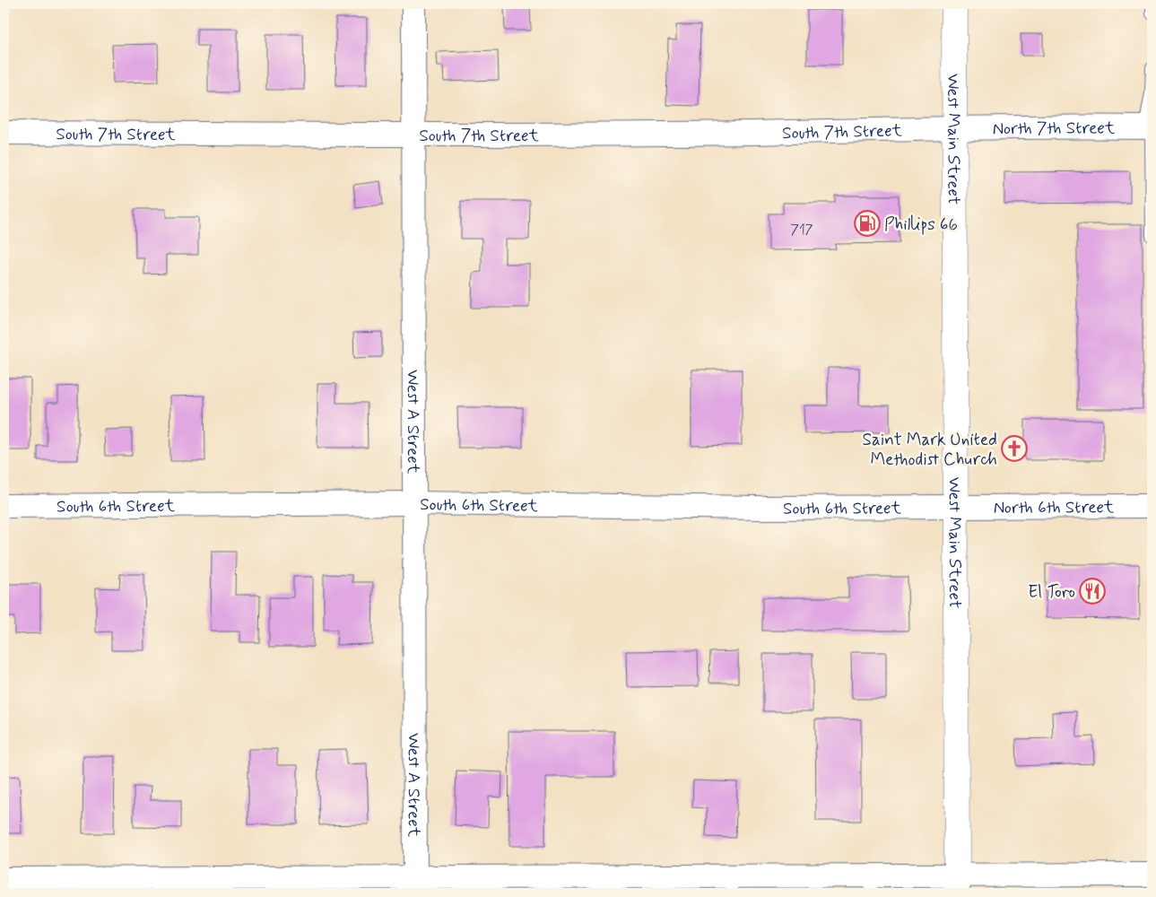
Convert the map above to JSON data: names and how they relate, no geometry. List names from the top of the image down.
{
  "streets": {
    "main road": ["West Main Street"],
    "street": [
      "North 7th Street",
      "South 7th Street",
      "West A Street",
      "South 6th Street",
      "North 6th Street"
    ]
  },
  "crossings": [
    ["North 7th Street", "South 7th Street"],
    ["North 7th Street", "West Main Street"],
    ["South 7th Street", "West Main Street"],
    ["South 7th Street", "West A Street"],
    ["West Main Street", "South 6th Street"],
    ["West Main Street", "North 6th Street"],
    ["West A Street", "South 6th Street"],
    ["South 6th Street", "North 6th Street"]
  ],
  "places": {
    "fuel station": ["Phillips 66"],
    "church": ["Saint Mark United Methodist Church"],
    "restaurant": ["El Toro"]
  },
  "house_numbers": ["717"]
}
